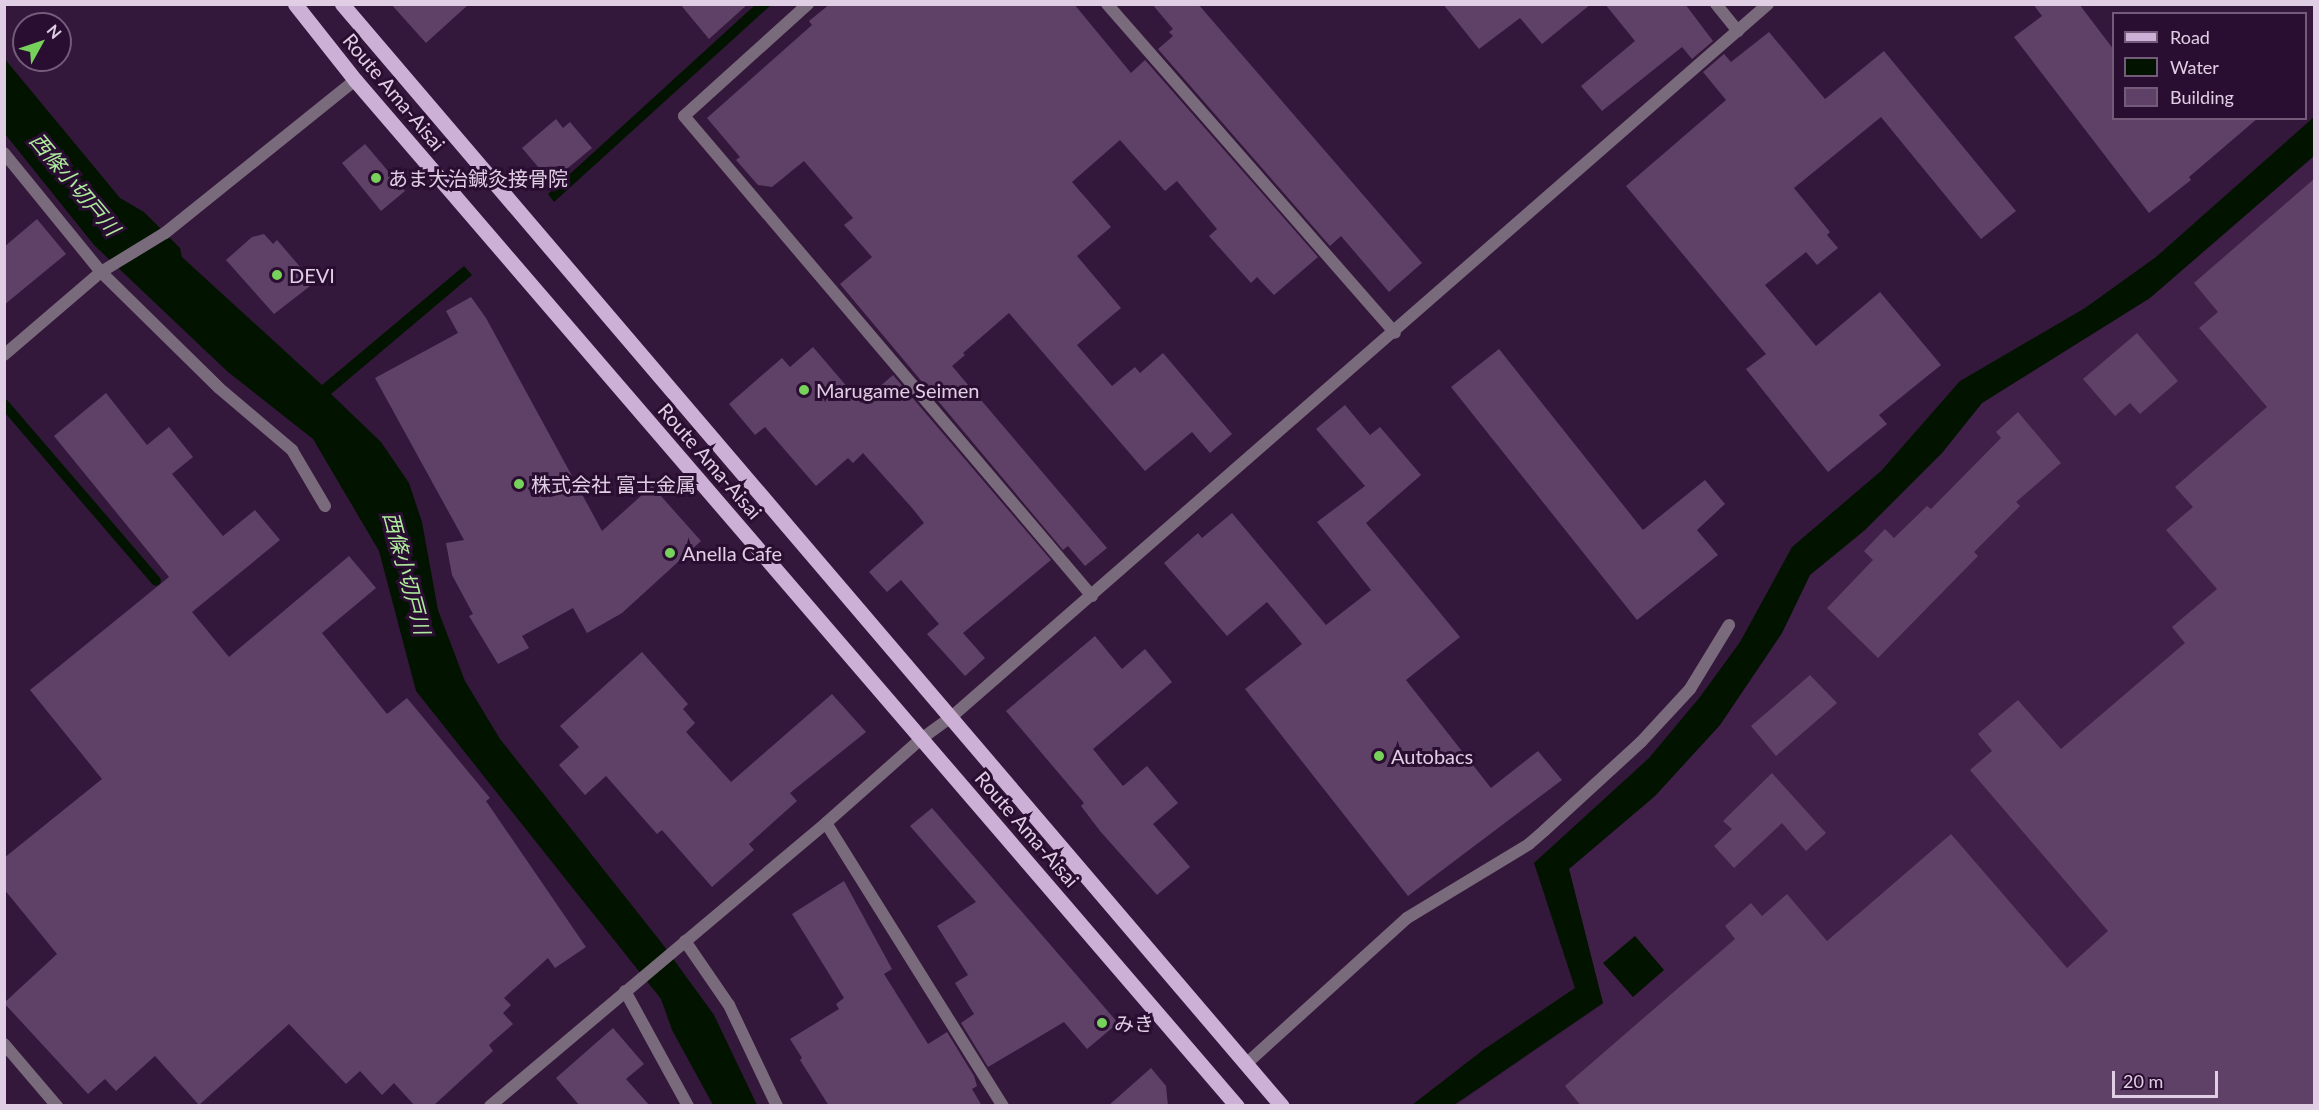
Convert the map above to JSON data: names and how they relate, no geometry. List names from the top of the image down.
{
  "streets": {
    "main road": ["Route Ama-Aisai"]
  },
  "water": ["西條小切戸川"],
  "places": [
    "あま大治鍼灸接骨院",
    "DEVI",
    "Marugame Seimen",
    "株式会社 富士金属",
    "Anella Cafe",
    "Autobacs",
    "みき"
  ],
  "legend": ["Road", "Water", "Building"],
  "scale_bar": "20 m",
  "north": "top right"
}
